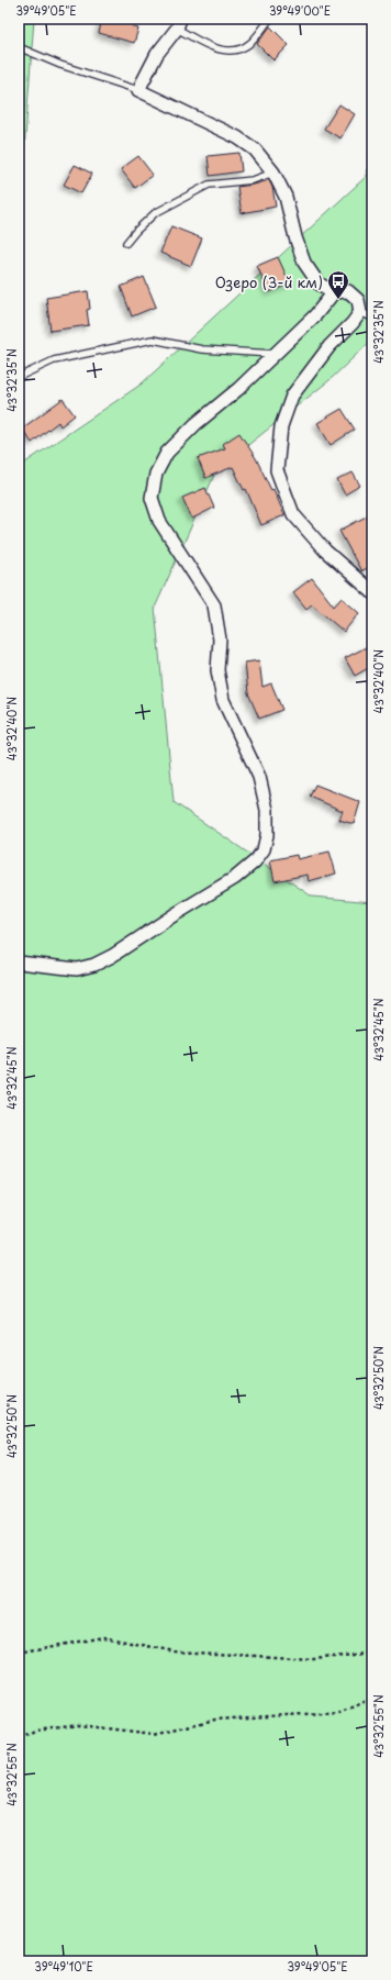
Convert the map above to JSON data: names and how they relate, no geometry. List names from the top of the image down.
{
  "places": {
    "bus stop": ["Озеро (3-й км)"]
  },
  "coordinates": [
    "39°49'05\"E",
    "39°49'00\"E",
    "43°32'35\"N",
    "43°32'40\"N",
    "43°32'45\"N",
    "43°32'50\"N",
    "43°32'55\"N",
    "39°49'10\"E"
  ]
}
